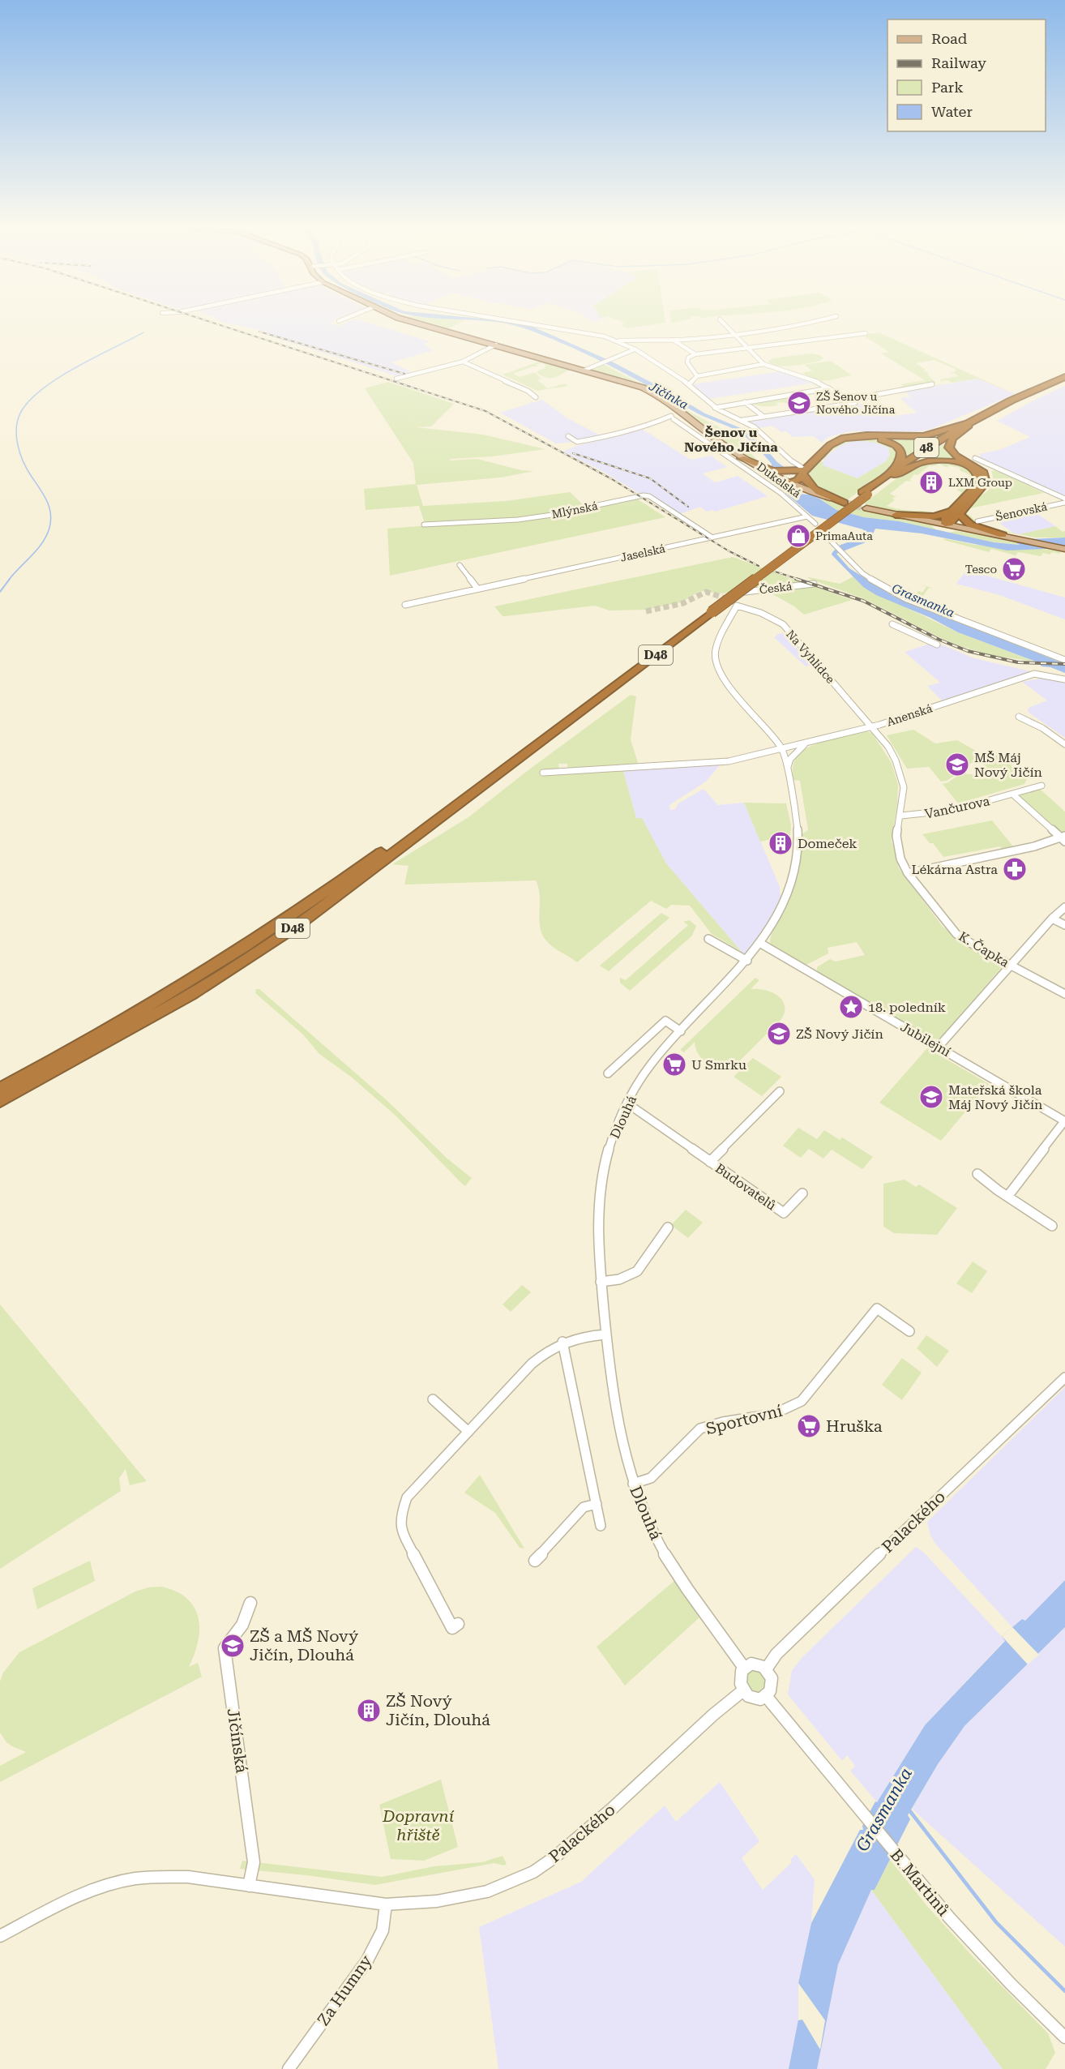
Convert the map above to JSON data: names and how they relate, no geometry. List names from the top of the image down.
{
  "streets": {
    "highway": ["48", "D48"],
    "street": [
      "Dukelská",
      "Mlýnská",
      "Šenovská",
      "Jaselská",
      "Česká",
      "Na Vyhlídce",
      "Anenská",
      "Vančurova",
      "K. Čapka",
      "Jubilejní",
      "Dlouhá",
      "Budovatelů",
      "Sportovní",
      "Palackého",
      "Jičínská",
      "B. Martinů",
      "Za Humny"
    ]
  },
  "crossings": [
    ["48", "D48"],
    ["Dukelská", "Jaselská"],
    ["Mlýnská", "Jaselská"],
    ["Na Vyhlídce", "Anenská"],
    ["Na Vyhlídce", "K. Čapka"],
    ["Na Vyhlídce", "Dlouhá"],
    ["Anenská", "K. Čapka"],
    ["Anenská", "Dlouhá"],
    ["Vančurova", "K. Čapka"],
    ["Jubilejní", "Dlouhá"],
    ["Dlouhá", "Budovatelů"],
    ["Dlouhá", "Sportovní"],
    ["Dlouhá", "Palackého"],
    ["Dlouhá", "B. Martinů"],
    ["Palackého", "B. Martinů"],
    ["Palackého", "Za Humny"]
  ],
  "districts": ["Šenov u Nového Jičína"],
  "water": ["Jičínka", "Grasmanka"],
  "parks": ["Dopravní hřiště"],
  "places": {
    "school or university": [
      "ZŠ Šenov u Nového Jičína",
      "MŠ Máj Nový Jičín",
      "ZŠ Nový Jičín",
      "Mateřská škola Máj Nový Jičín",
      "ZŠ a MŠ Nový Jičín, Dlouhá"
    ],
    "building": ["LXM Group", "Domeček", "ZŠ Nový Jičín, Dlouhá"],
    "shop": ["PrimaAuta"],
    "supermarket": ["Tesco", "U Smrku", "Hruška"],
    "pharmacy": ["Lékárna Astra"],
    "place": ["18. poledník"]
  },
  "legend": [
    "Road",
    "Railway",
    "Park",
    "Water"
  ]
}
